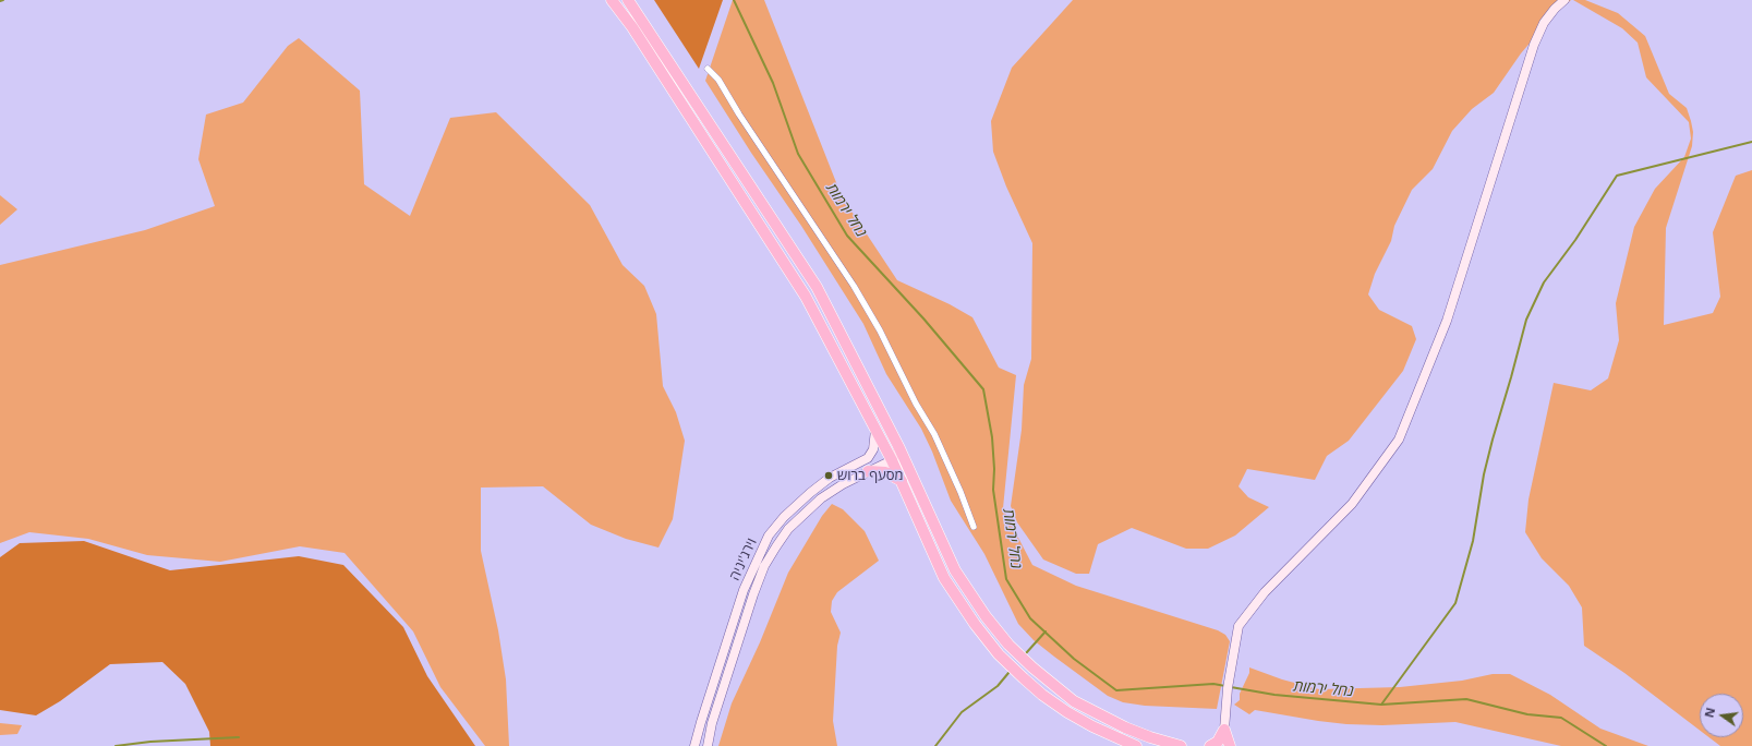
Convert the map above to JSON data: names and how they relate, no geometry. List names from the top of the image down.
{
  "streets": {
    "street": ["וירג'יניה"]
  },
  "water": ["נחל ירמות"],
  "places": ["מסעף ברוש"],
  "north": "left"
}
